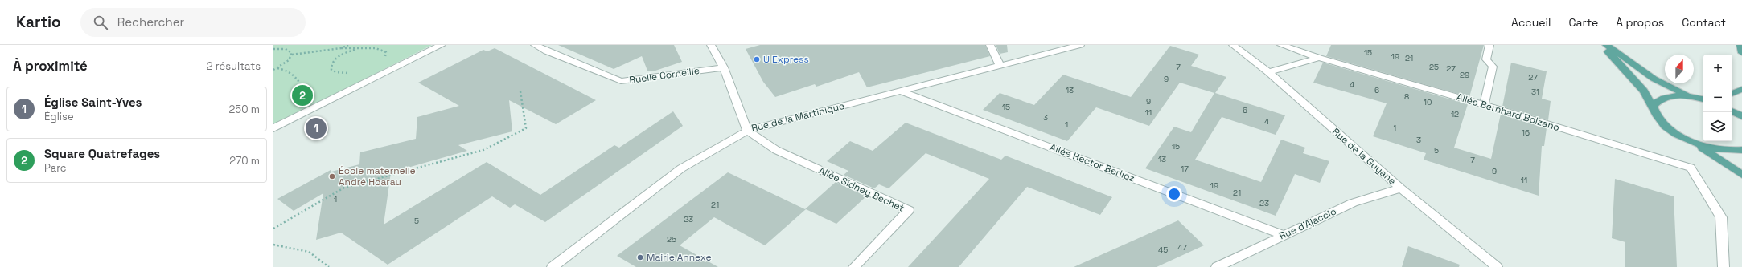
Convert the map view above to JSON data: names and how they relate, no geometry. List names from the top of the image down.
{
  "streets": {
    "street": [
      "Ruelle Corneille",
      "Allée Bernhard Bolzano",
      "Rue de la Martinique",
      "Rue de la Guyane",
      "Allée Hector Berlioz",
      "Allée Sidney Bechet",
      "Rue d'Ajaccio"
    ]
  },
  "crossings": [
    ["Rue de la Martinique", "Allée Hector Berlioz"],
    ["Rue de la Martinique", "Allée Sidney Bechet"],
    ["Rue de la Guyane", "Rue d'Ajaccio"],
    ["Allée Hector Berlioz", "Rue d'Ajaccio"]
  ],
  "places": ["U Express", "École maternelle André Hoarau", "Mairie Annexe"],
  "house_numbers": [
    "15",
    "19",
    "21",
    "7",
    "25",
    "27",
    "29",
    "27",
    "9",
    "4",
    "13",
    "6",
    "31",
    "8",
    "9",
    "10",
    "15",
    "6",
    "11",
    "12",
    "3",
    "4",
    "1",
    "1",
    "16",
    "3",
    "15",
    "5",
    "13",
    "7",
    "17",
    "9",
    "11",
    "19",
    "21",
    "1",
    "23",
    "21",
    "23",
    "5",
    "25",
    "47",
    "45"
  ],
  "north": "top",
  "page": {
    "header": "Kartio",
    "search": "Rechercher",
    "nav": [
      "Accueil",
      "Carte",
      "À propos",
      "Contact"
    ],
    "heading": ["À proximité", "2 résultats"],
    "map_buttons": ["+", "−"],
    "pins": ["2", "1"],
    "list": [
      {
        "mark": "1",
        "name": "Église Saint-Yves",
        "note": "Église",
        "value": "250 m"
      },
      {
        "mark": "2",
        "name": "Square Quatrefages",
        "note": "Parc",
        "value": "270 m"
      }
    ]
  }
}
